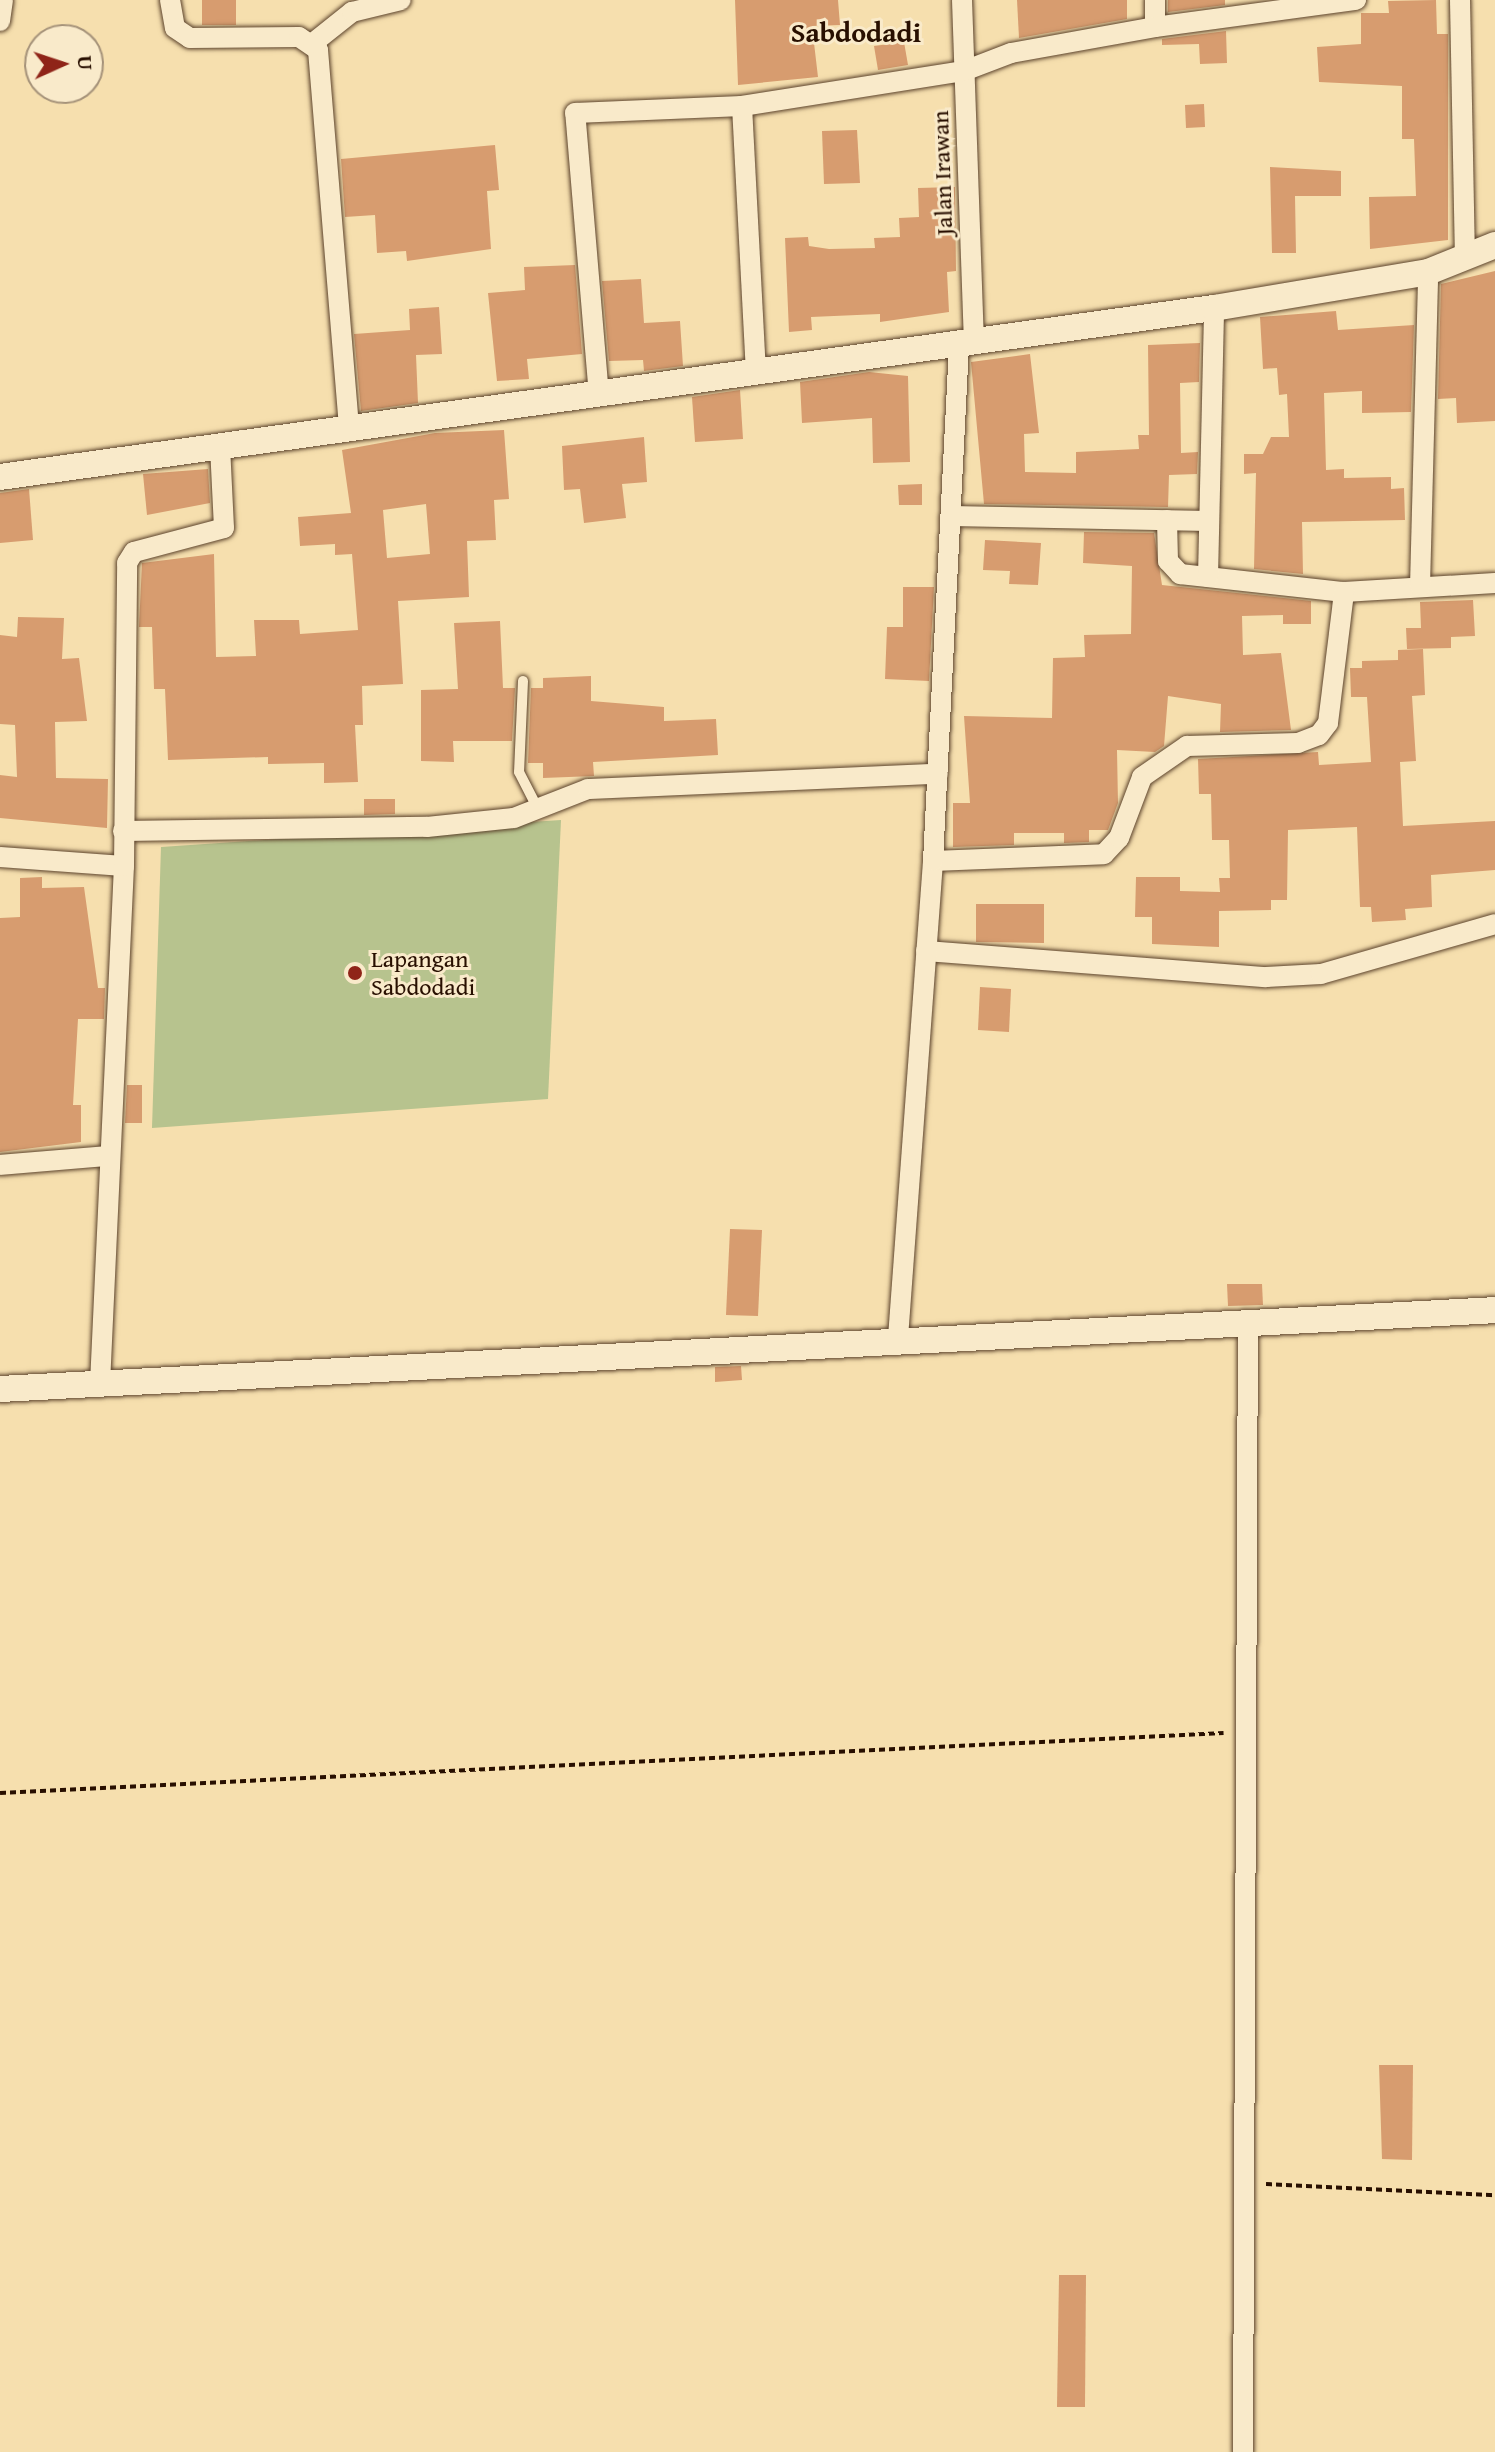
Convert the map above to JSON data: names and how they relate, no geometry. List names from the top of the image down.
{
  "streets": {
    "street": ["Jalan Irawan"]
  },
  "districts": ["Sabdodadi"],
  "places": ["Lapangan Sabdodadi"],
  "north": "right"
}
